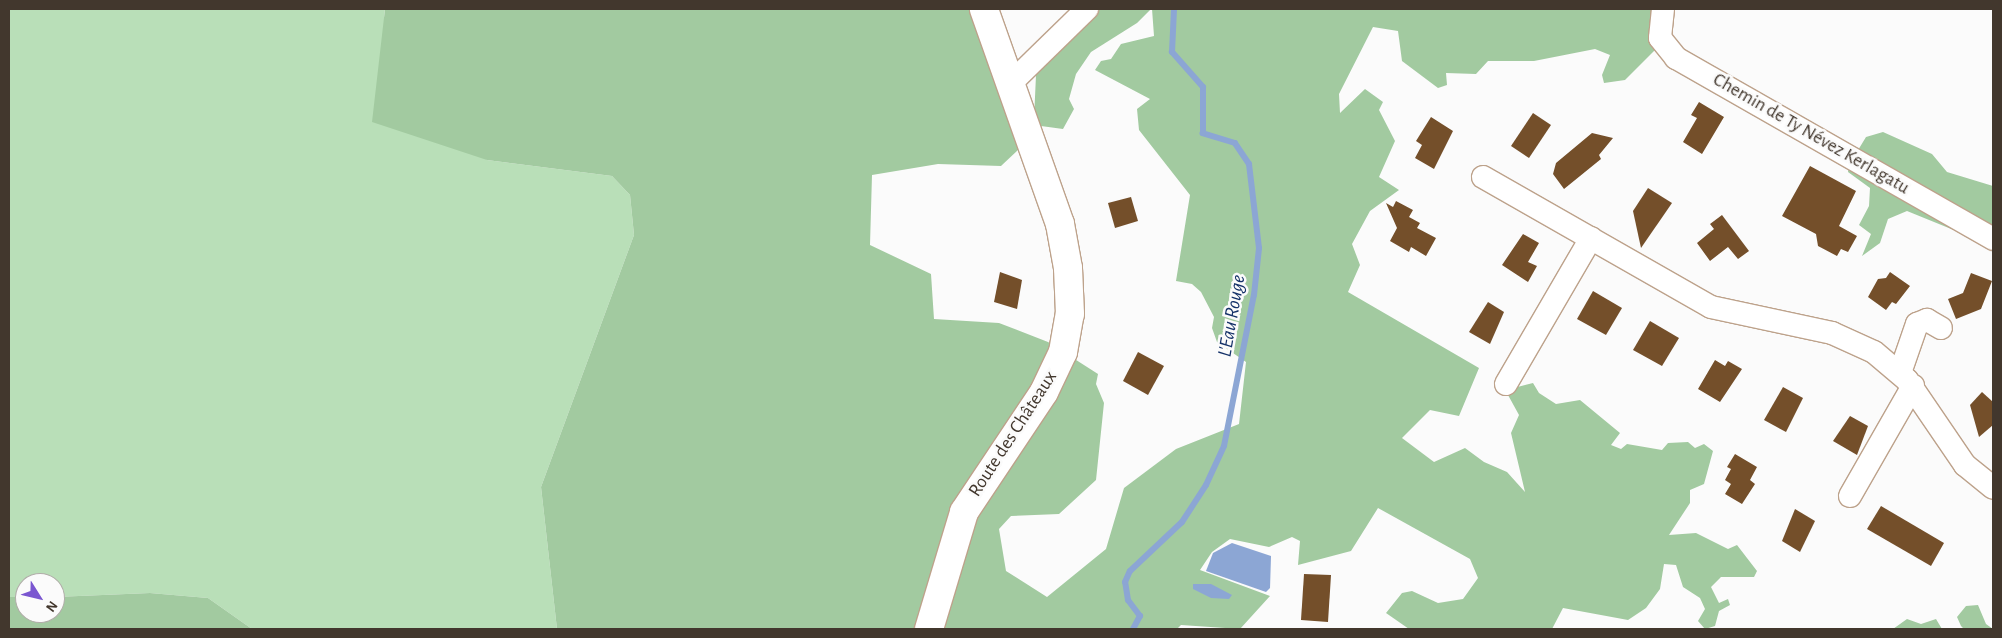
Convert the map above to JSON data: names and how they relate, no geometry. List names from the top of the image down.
{
  "streets": {
    "street": ["Chemin de Ty Névez Kerlagatu", "Route des Châteaux"]
  },
  "water": ["L'Eau Rouge"],
  "north": "bottom right"
}
